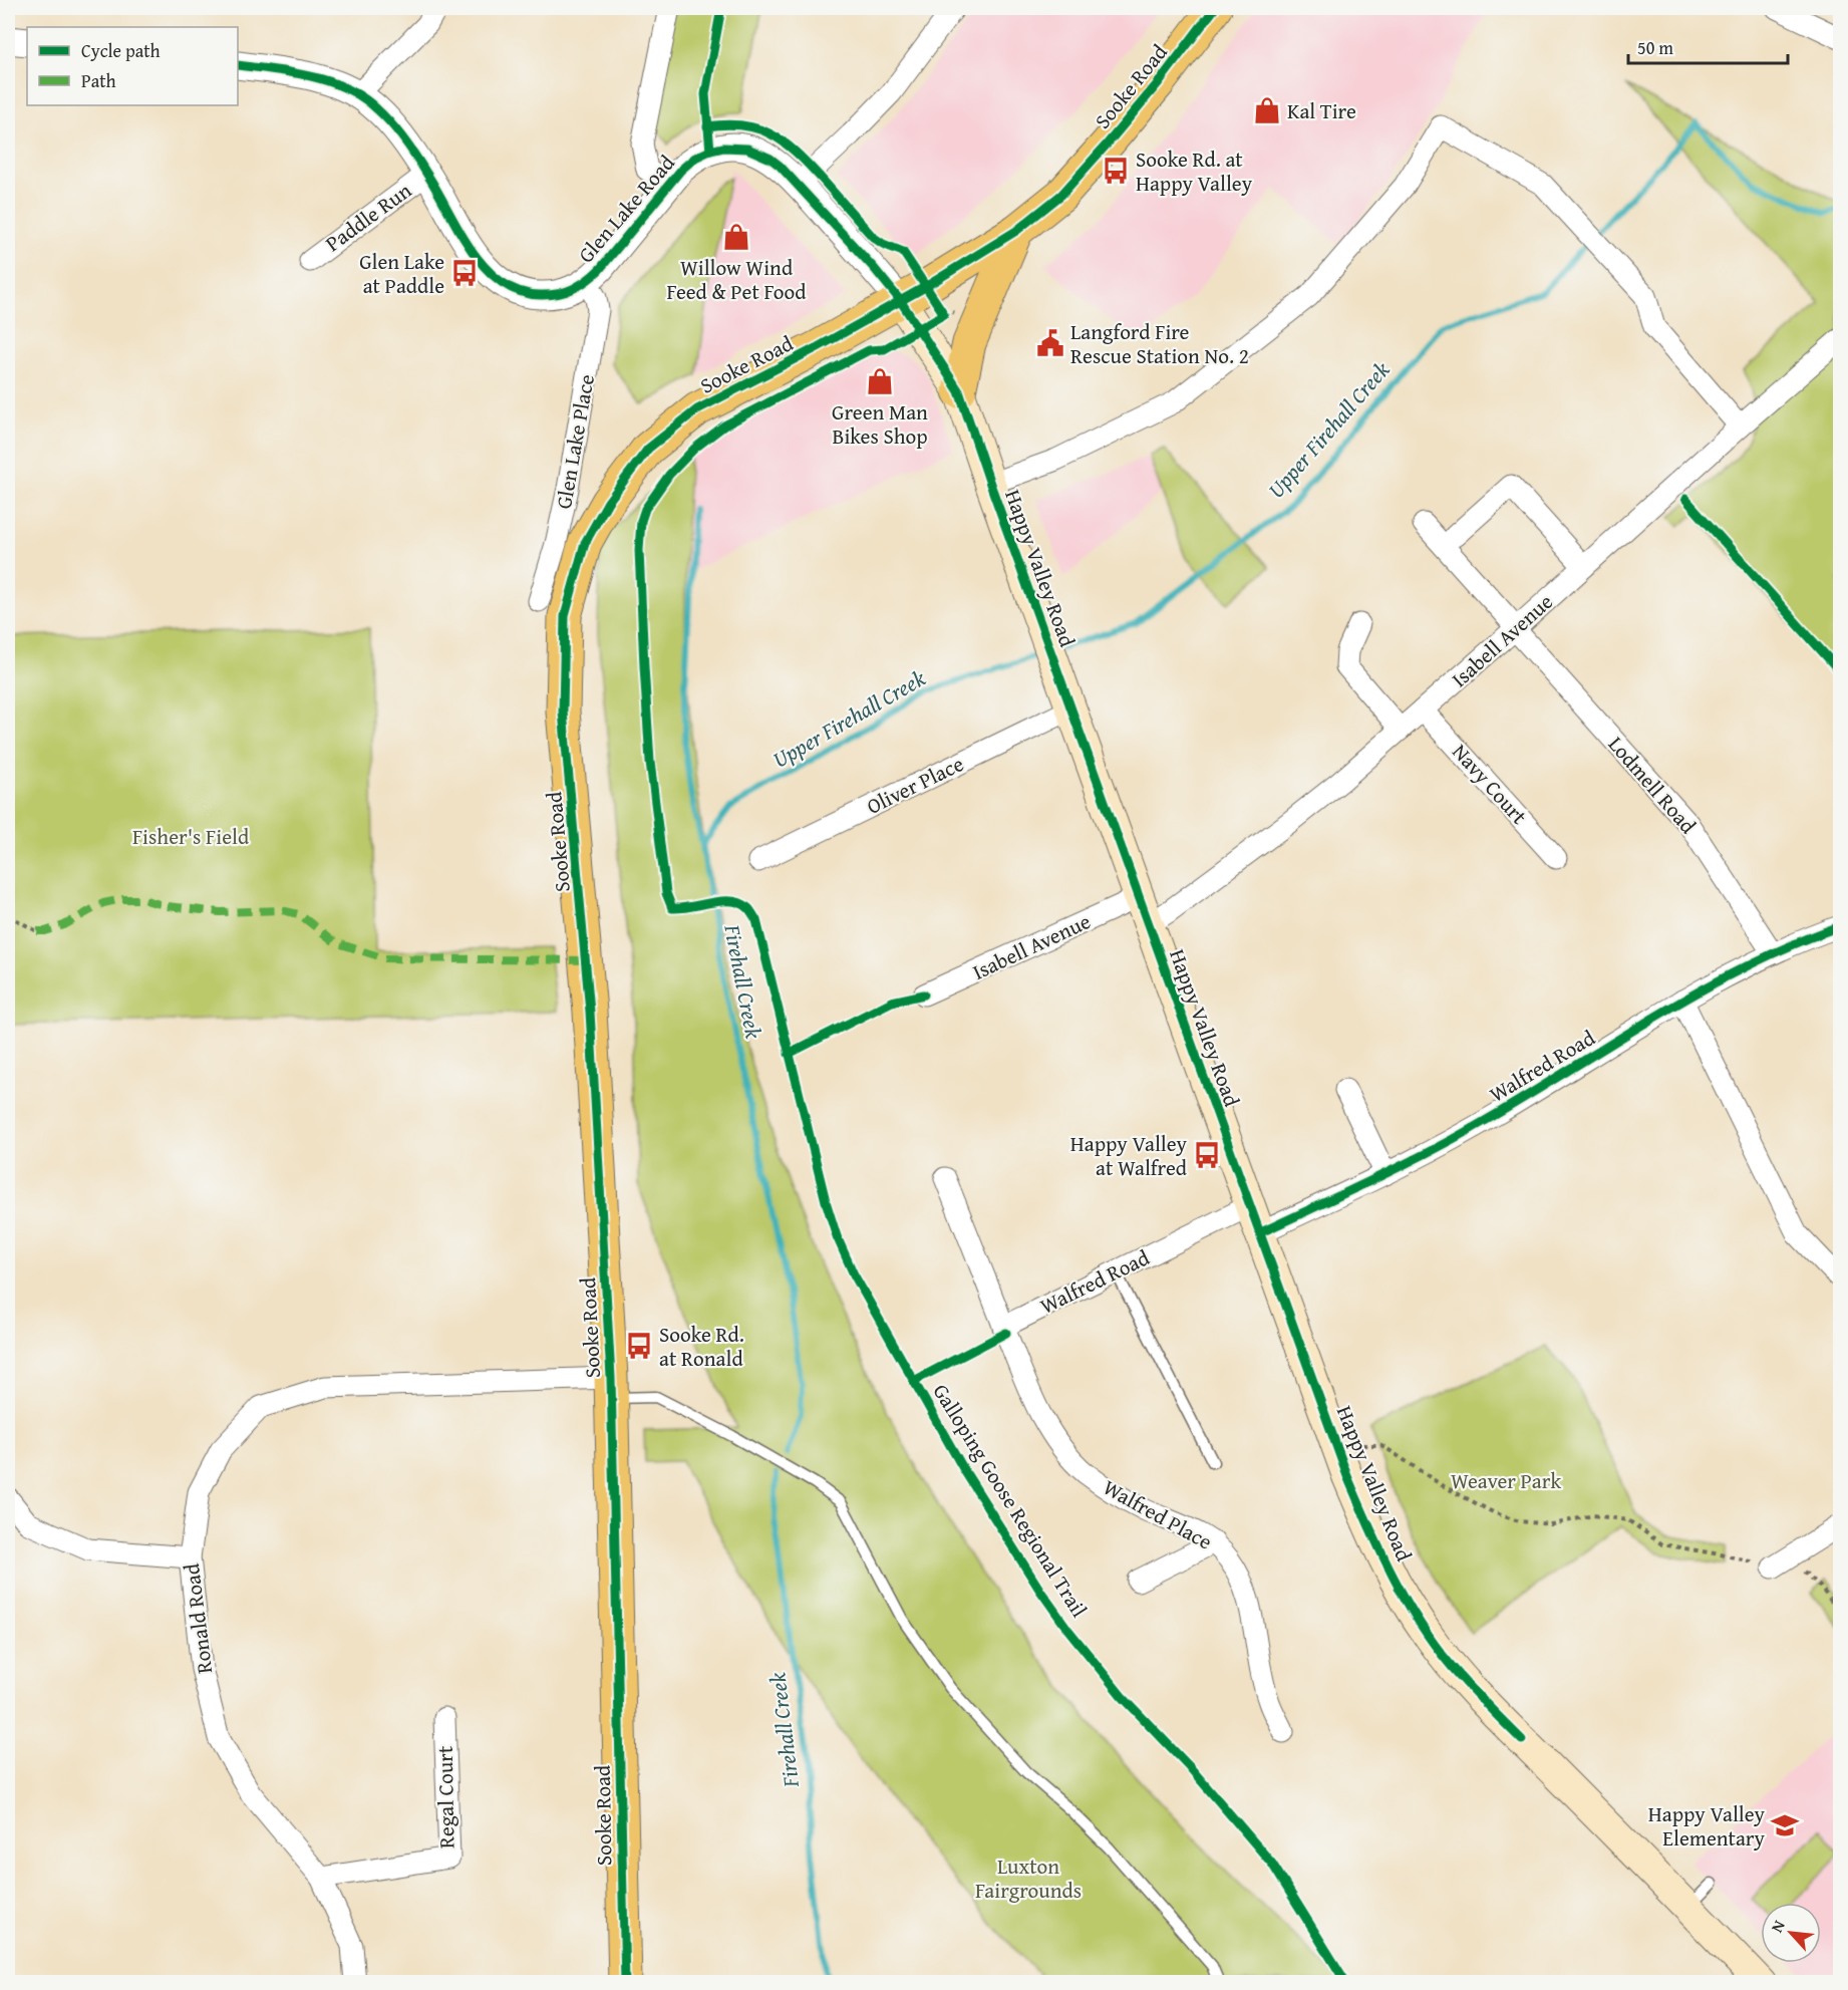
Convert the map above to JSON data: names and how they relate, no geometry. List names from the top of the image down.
{
  "streets": {
    "main road": ["Sooke Road", "Happy Valley Road"],
    "street": [
      "Glen Lake Road",
      "Paddle Run",
      "Glen Lake Place",
      "Isabell Avenue",
      "Navy Court",
      "Oliver Place",
      "Lodmell Road",
      "Walfred Road",
      "Walfred Place",
      "Ronald Road",
      "Regal Court"
    ],
    "cycle path": ["Galloping Goose Regional Trail"]
  },
  "crossings": [
    ["Sooke Road", "Glen Lake Road"],
    ["Sooke Road", "Happy Valley Road"],
    ["Sooke Road", "Ronald Road"],
    ["Glen Lake Road", "Paddle Run"],
    ["Glen Lake Road", "Glen Lake Place"],
    ["Glen Lake Road", "Happy Valley Road"],
    ["Happy Valley Road", "Isabell Avenue"],
    ["Happy Valley Road", "Oliver Place"],
    ["Happy Valley Road", "Walfred Road"],
    ["Isabell Avenue", "Navy Court"],
    ["Isabell Avenue", "Lodmell Road"],
    ["Lodmell Road", "Walfred Road"],
    ["Walfred Road", "Walfred Place"],
    ["Ronald Road", "Regal Court"]
  ],
  "water": ["Upper Firehall Creek", "Firehall Creek"],
  "parks": ["Fisher's Field", "Weaver Park", "Luxton Fairgrounds"],
  "places": {
    "shop": ["Kal Tire", "Willow Wind Feed & Pet Food", "Green Man Bikes Shop"],
    "bus stop": [
      "Sooke Rd. at Happy Valley",
      "Glen Lake at Paddle",
      "Happy Valley at Walfred",
      "Sooke Rd. at Ronald"
    ],
    "public building": ["Langford Fire Rescue Station No. 2"],
    "school or university": ["Happy Valley Elementary"]
  },
  "legend": ["Cycle path", "Path"],
  "scale_bar": "50 m",
  "north": "top left"
}
